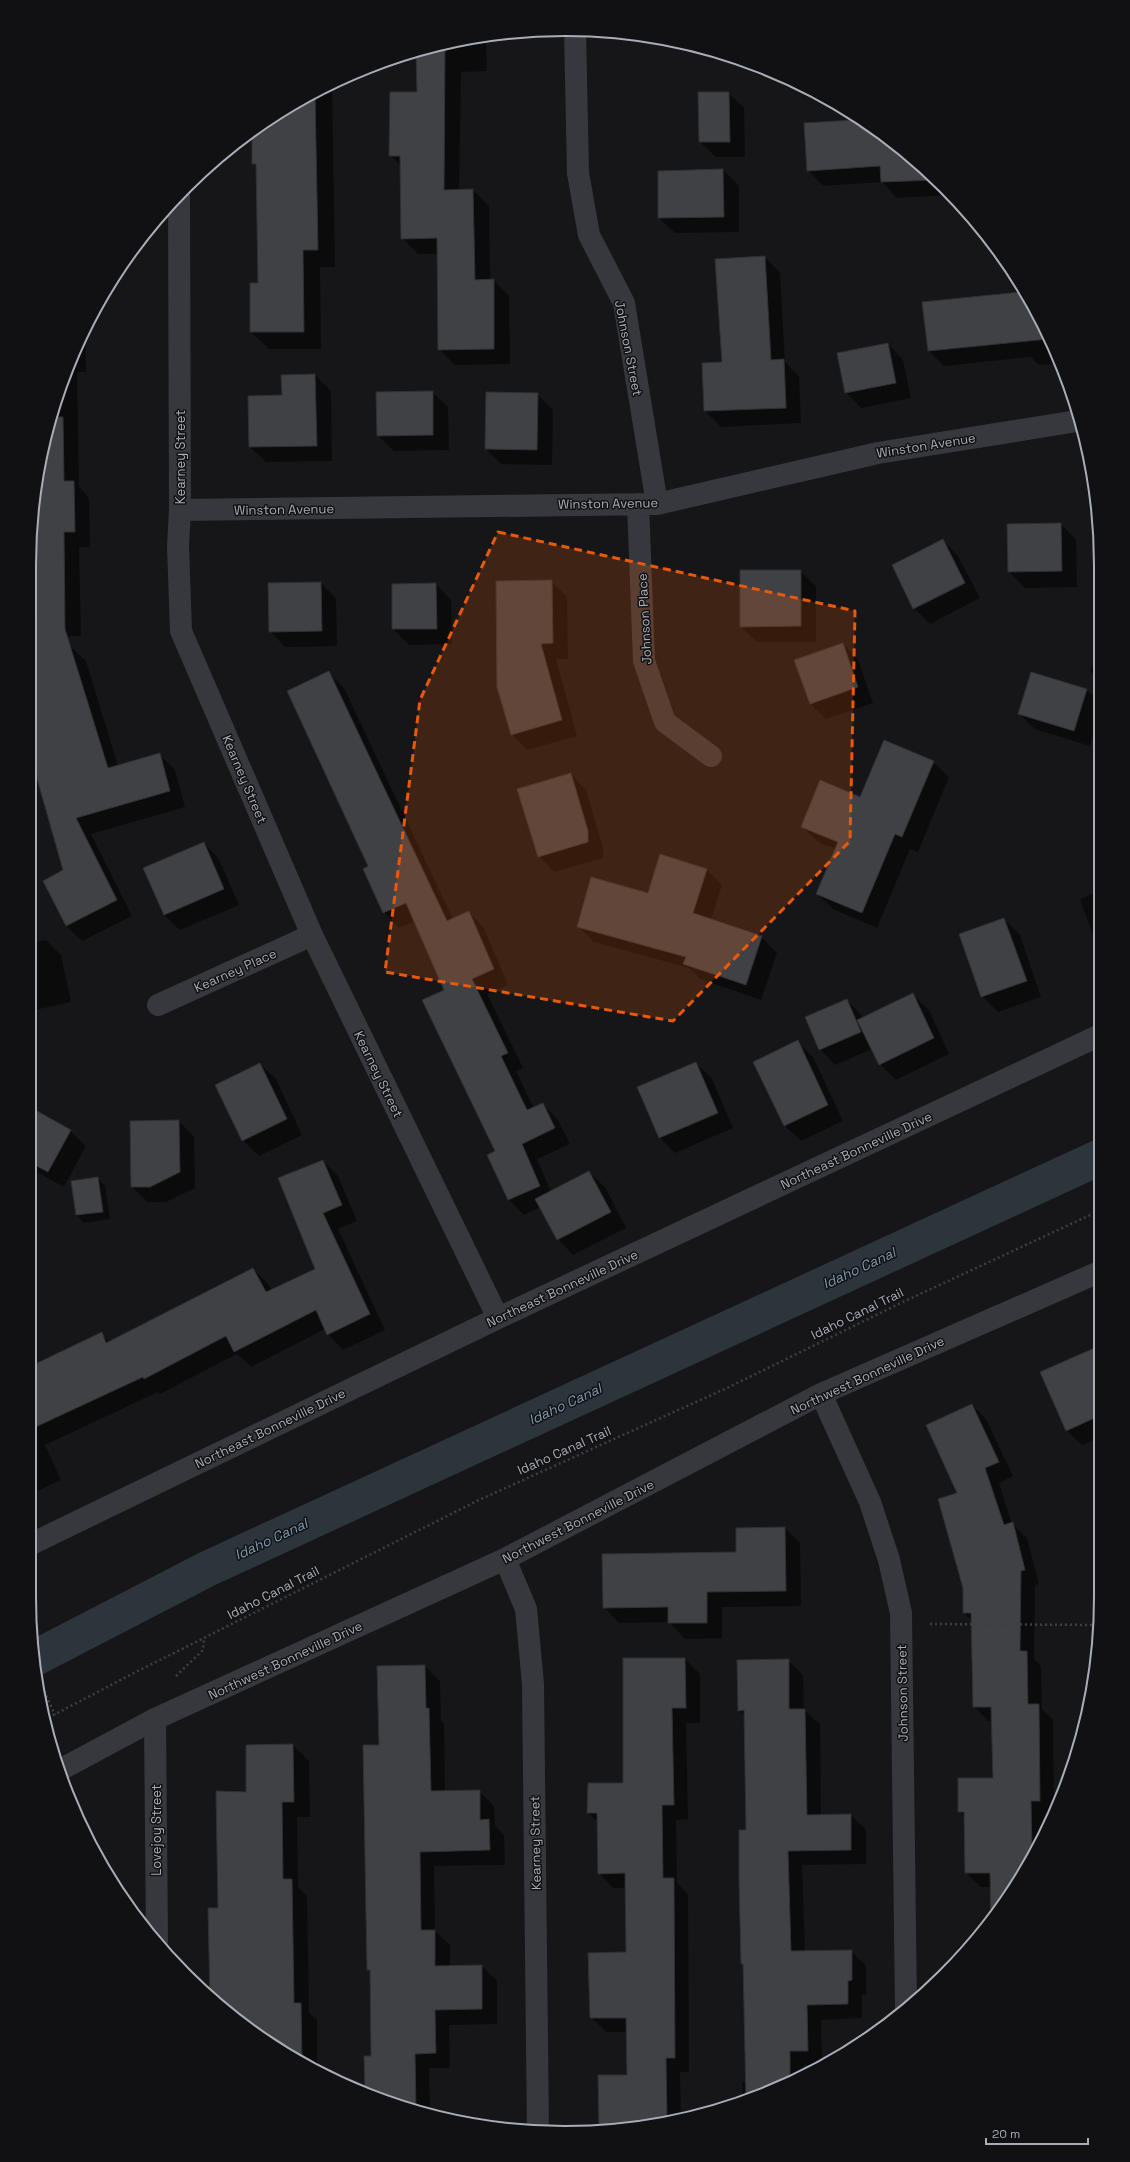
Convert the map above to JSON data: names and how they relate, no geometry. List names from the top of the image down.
{
  "streets": {
    "street": [
      "Johnson Street",
      "Winston Avenue",
      "Kearney Street",
      "Johnson Place",
      "Kearney Place",
      "Northeast Bonneville Drive",
      "Northwest Bonneville Drive",
      "Lovejoy Street"
    ],
    "path": ["Idaho Canal Trail"]
  },
  "crossings": [
    ["Johnson Street", "Winston Avenue"],
    ["Johnson Street", "Johnson Place"],
    ["Johnson Street", "Northwest Bonneville Drive"],
    ["Winston Avenue", "Kearney Street"],
    ["Winston Avenue", "Johnson Place"],
    ["Kearney Street", "Kearney Place"],
    ["Kearney Street", "Northeast Bonneville Drive"],
    ["Kearney Street", "Northwest Bonneville Drive"],
    ["Northwest Bonneville Drive", "Lovejoy Street"]
  ],
  "water": ["Idaho Canal"],
  "scale_bar": "20 m"
}
